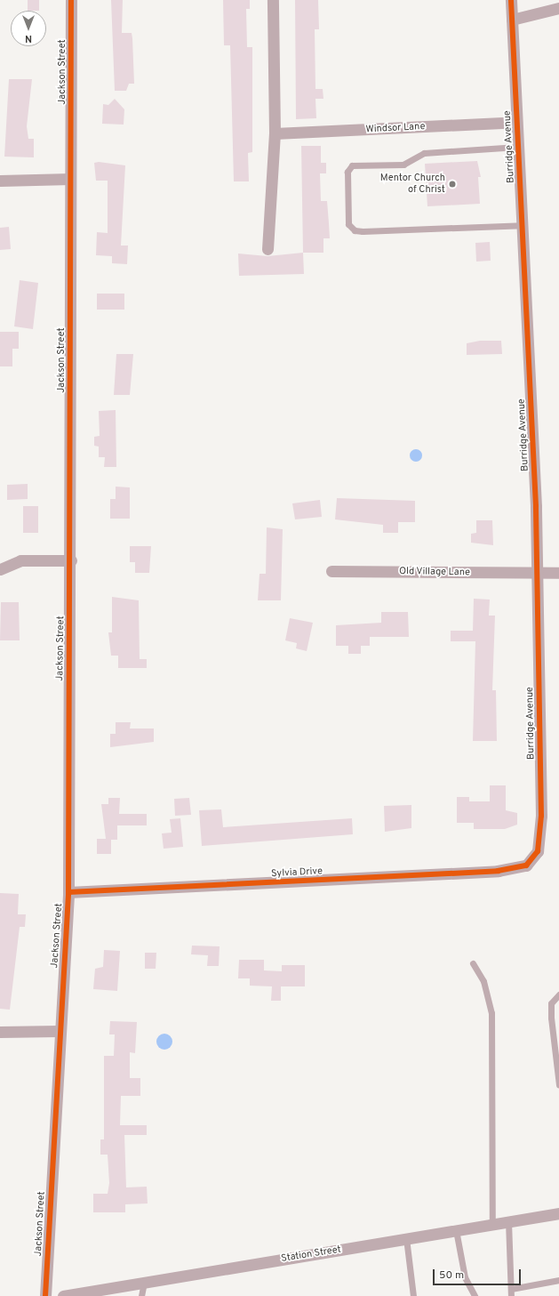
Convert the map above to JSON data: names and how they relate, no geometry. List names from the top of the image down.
{
  "streets": {
    "street": [
      "Jackson Street",
      "Windsor Lane",
      "Burridge Avenue",
      "Old Village Lane",
      "Sylvia Drive",
      "Station Street"
    ]
  },
  "crossings": [
    ["Jackson Street", "Sylvia Drive"],
    ["Windsor Lane", "Burridge Avenue"],
    ["Burridge Avenue", "Old Village Lane"],
    ["Burridge Avenue", "Sylvia Drive"]
  ],
  "places": ["Mentor Church of Christ"],
  "scale_bar": "50 m",
  "north": "bottom"
}
